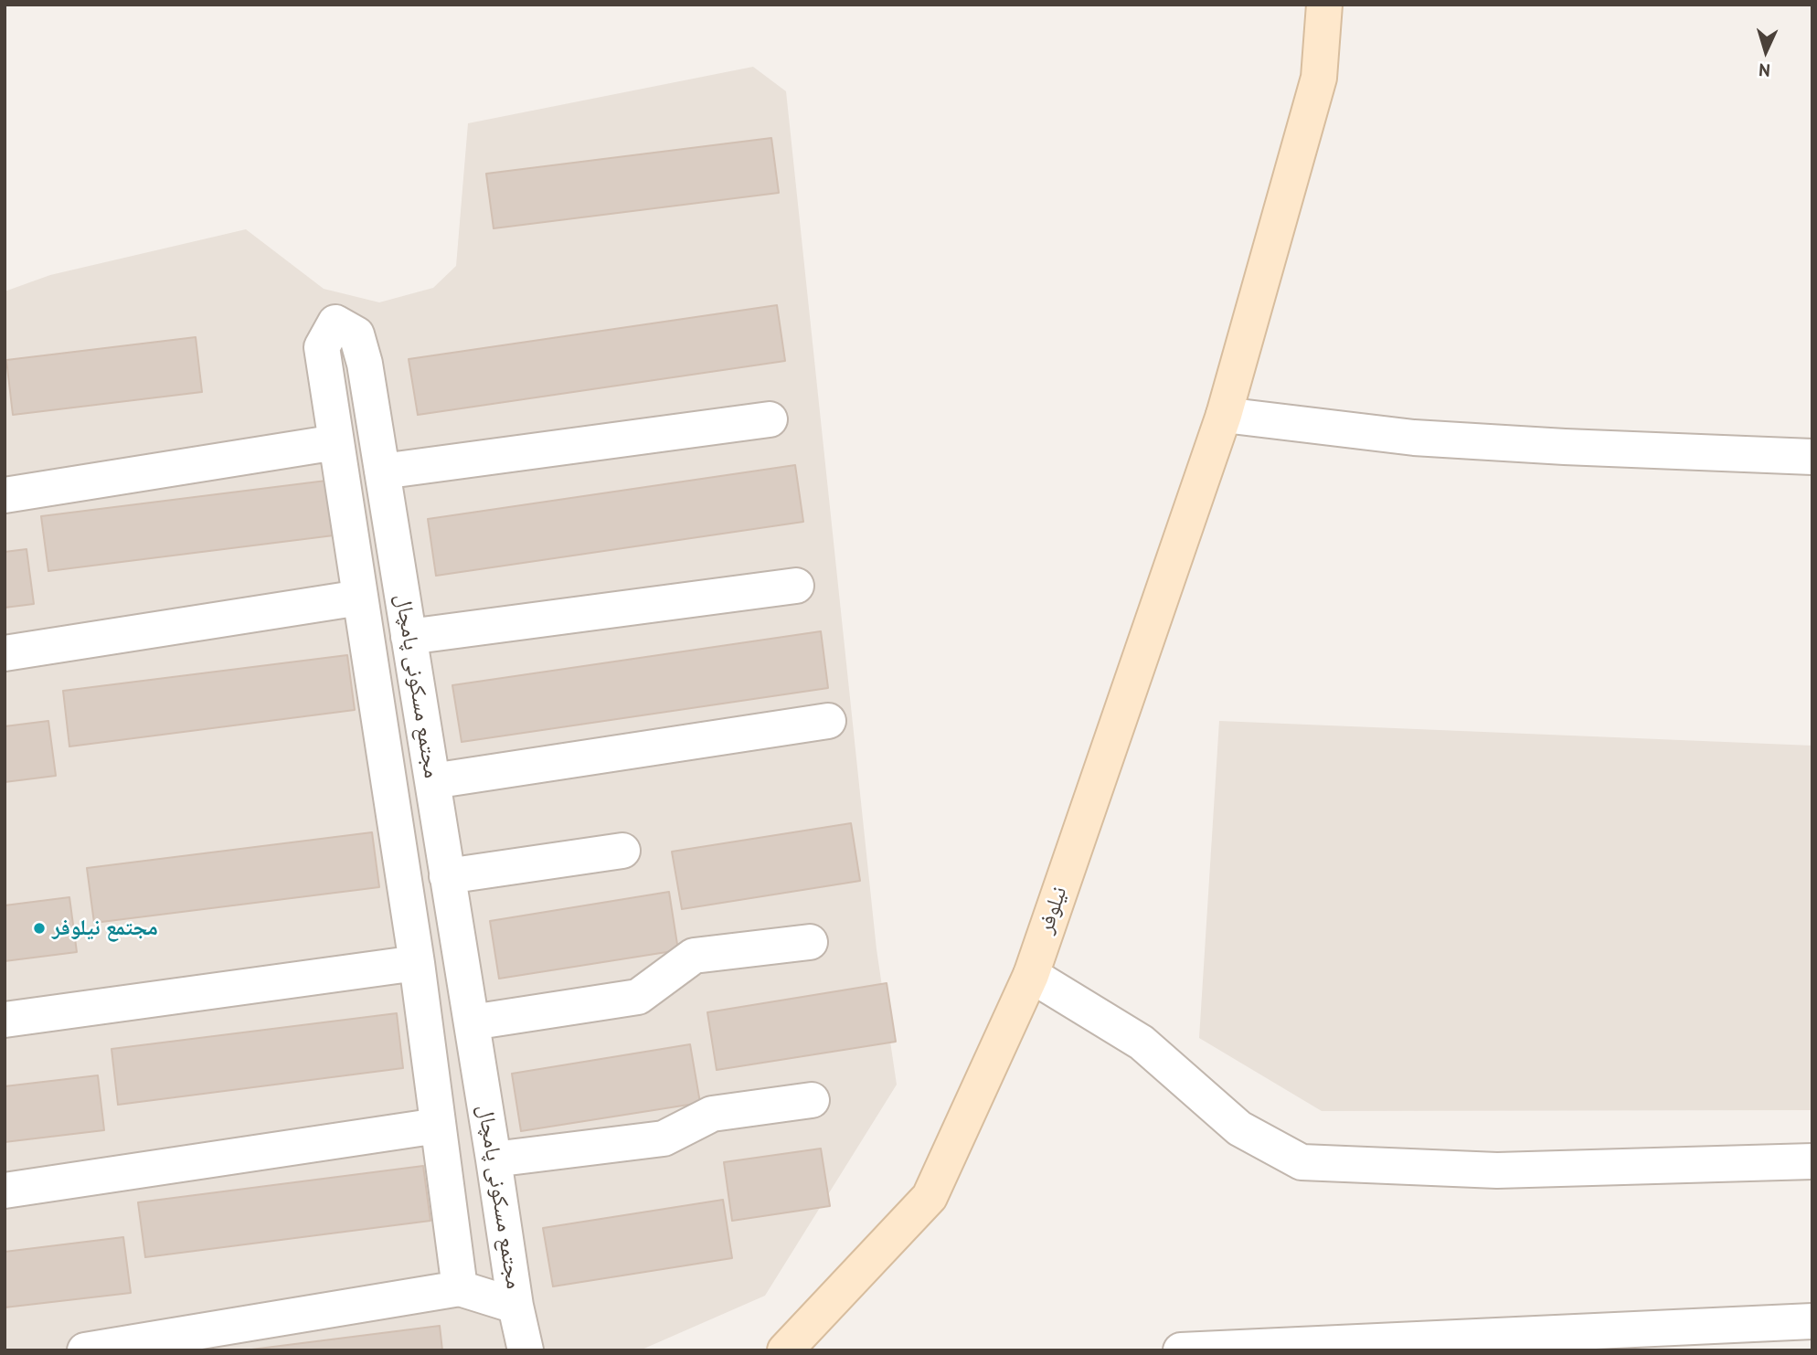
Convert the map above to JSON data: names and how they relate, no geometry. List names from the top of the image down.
{
  "streets": {
    "main road": ["نیلوفر"],
    "street": ["مجتمع مسکونی پامچال"]
  },
  "places": ["مجتمع نیلوفر"],
  "north": "bottom"
}
